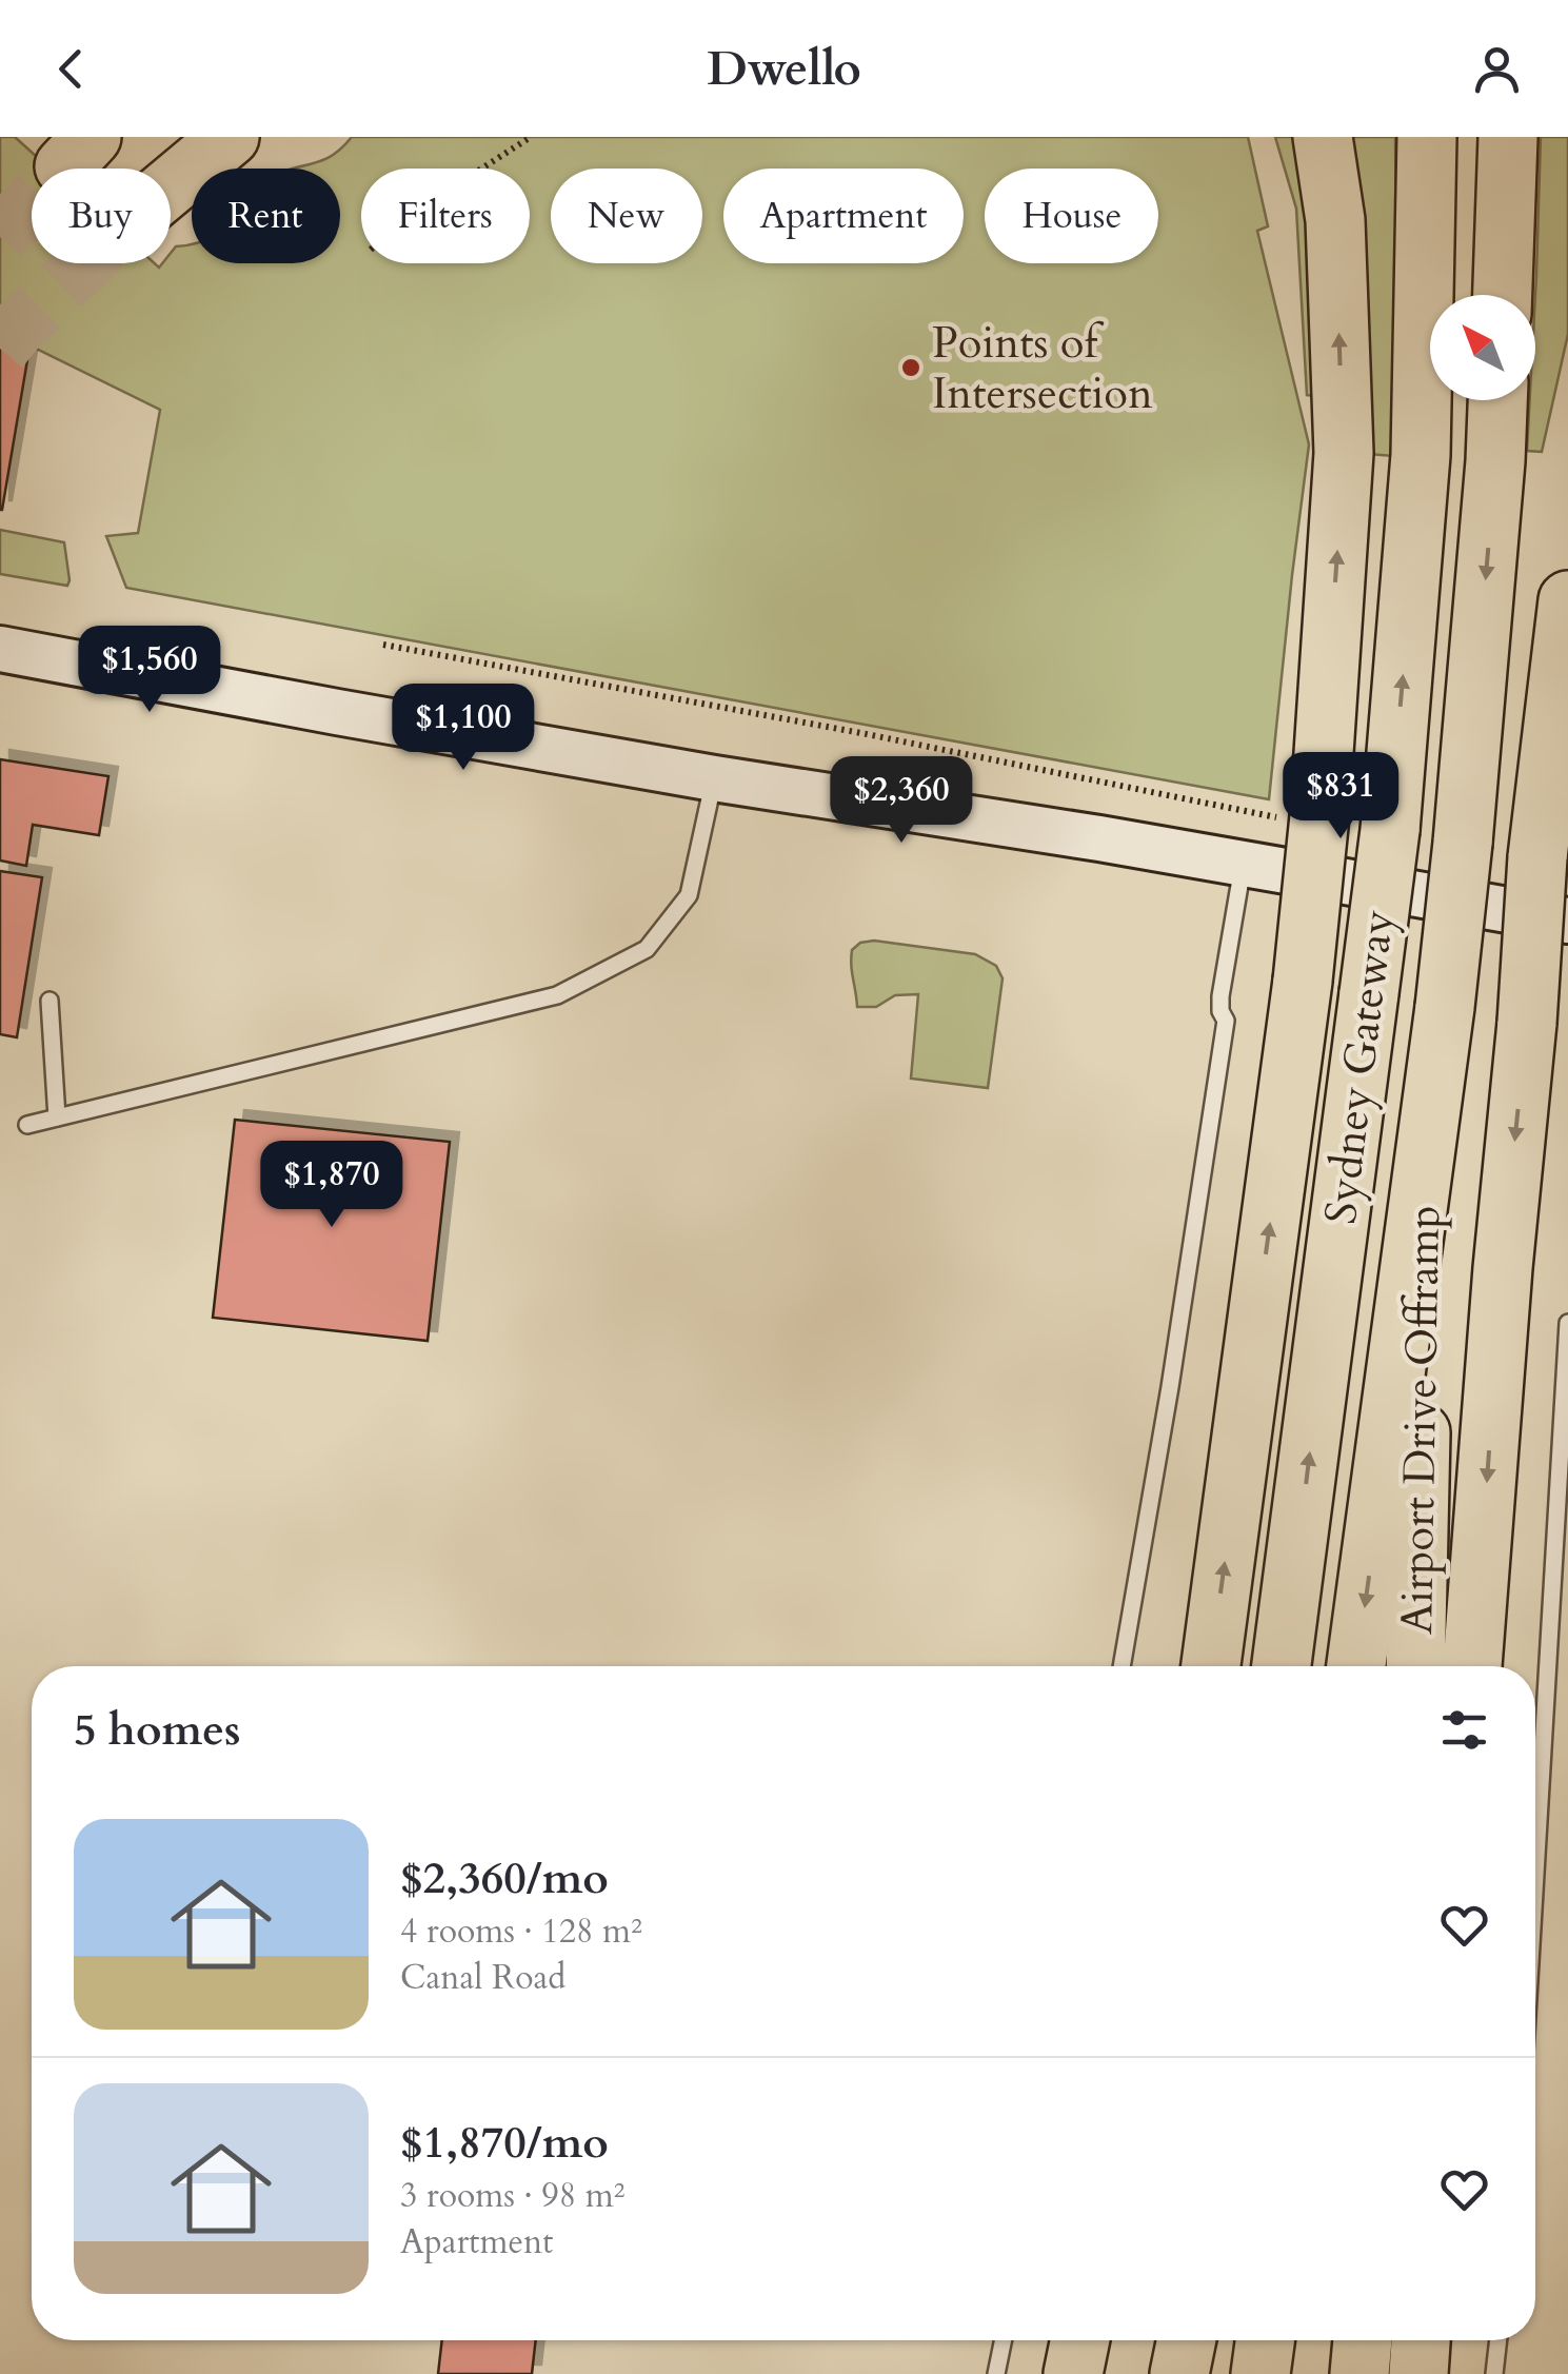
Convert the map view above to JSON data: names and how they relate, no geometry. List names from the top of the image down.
{
  "streets": {
    "highway": ["Sydney Gateway", "Airport Drive Offramp"]
  },
  "crossings": [
    ["Sydney Gateway", "Airport Drive Offramp"]
  ],
  "places": ["Points of Intersection"],
  "north": "top left",
  "page": {
    "header": "Dwello",
    "chip": [
      "Buy",
      "Rent",
      "Filters",
      "New",
      "Apartment",
      "House"
    ],
    "price": [
      "$1,560",
      "$1,100",
      "$831",
      "$2,360",
      "$1,870"
    ],
    "heading": "5 homes",
    "list": [
      {
        "name": "$2,360/mo",
        "note": "4 rooms · 128 m² · Canal Road"
      },
      {
        "name": "$1,870/mo",
        "note": "3 rooms · 98 m² · Apartment"
      }
    ]
  }
}
